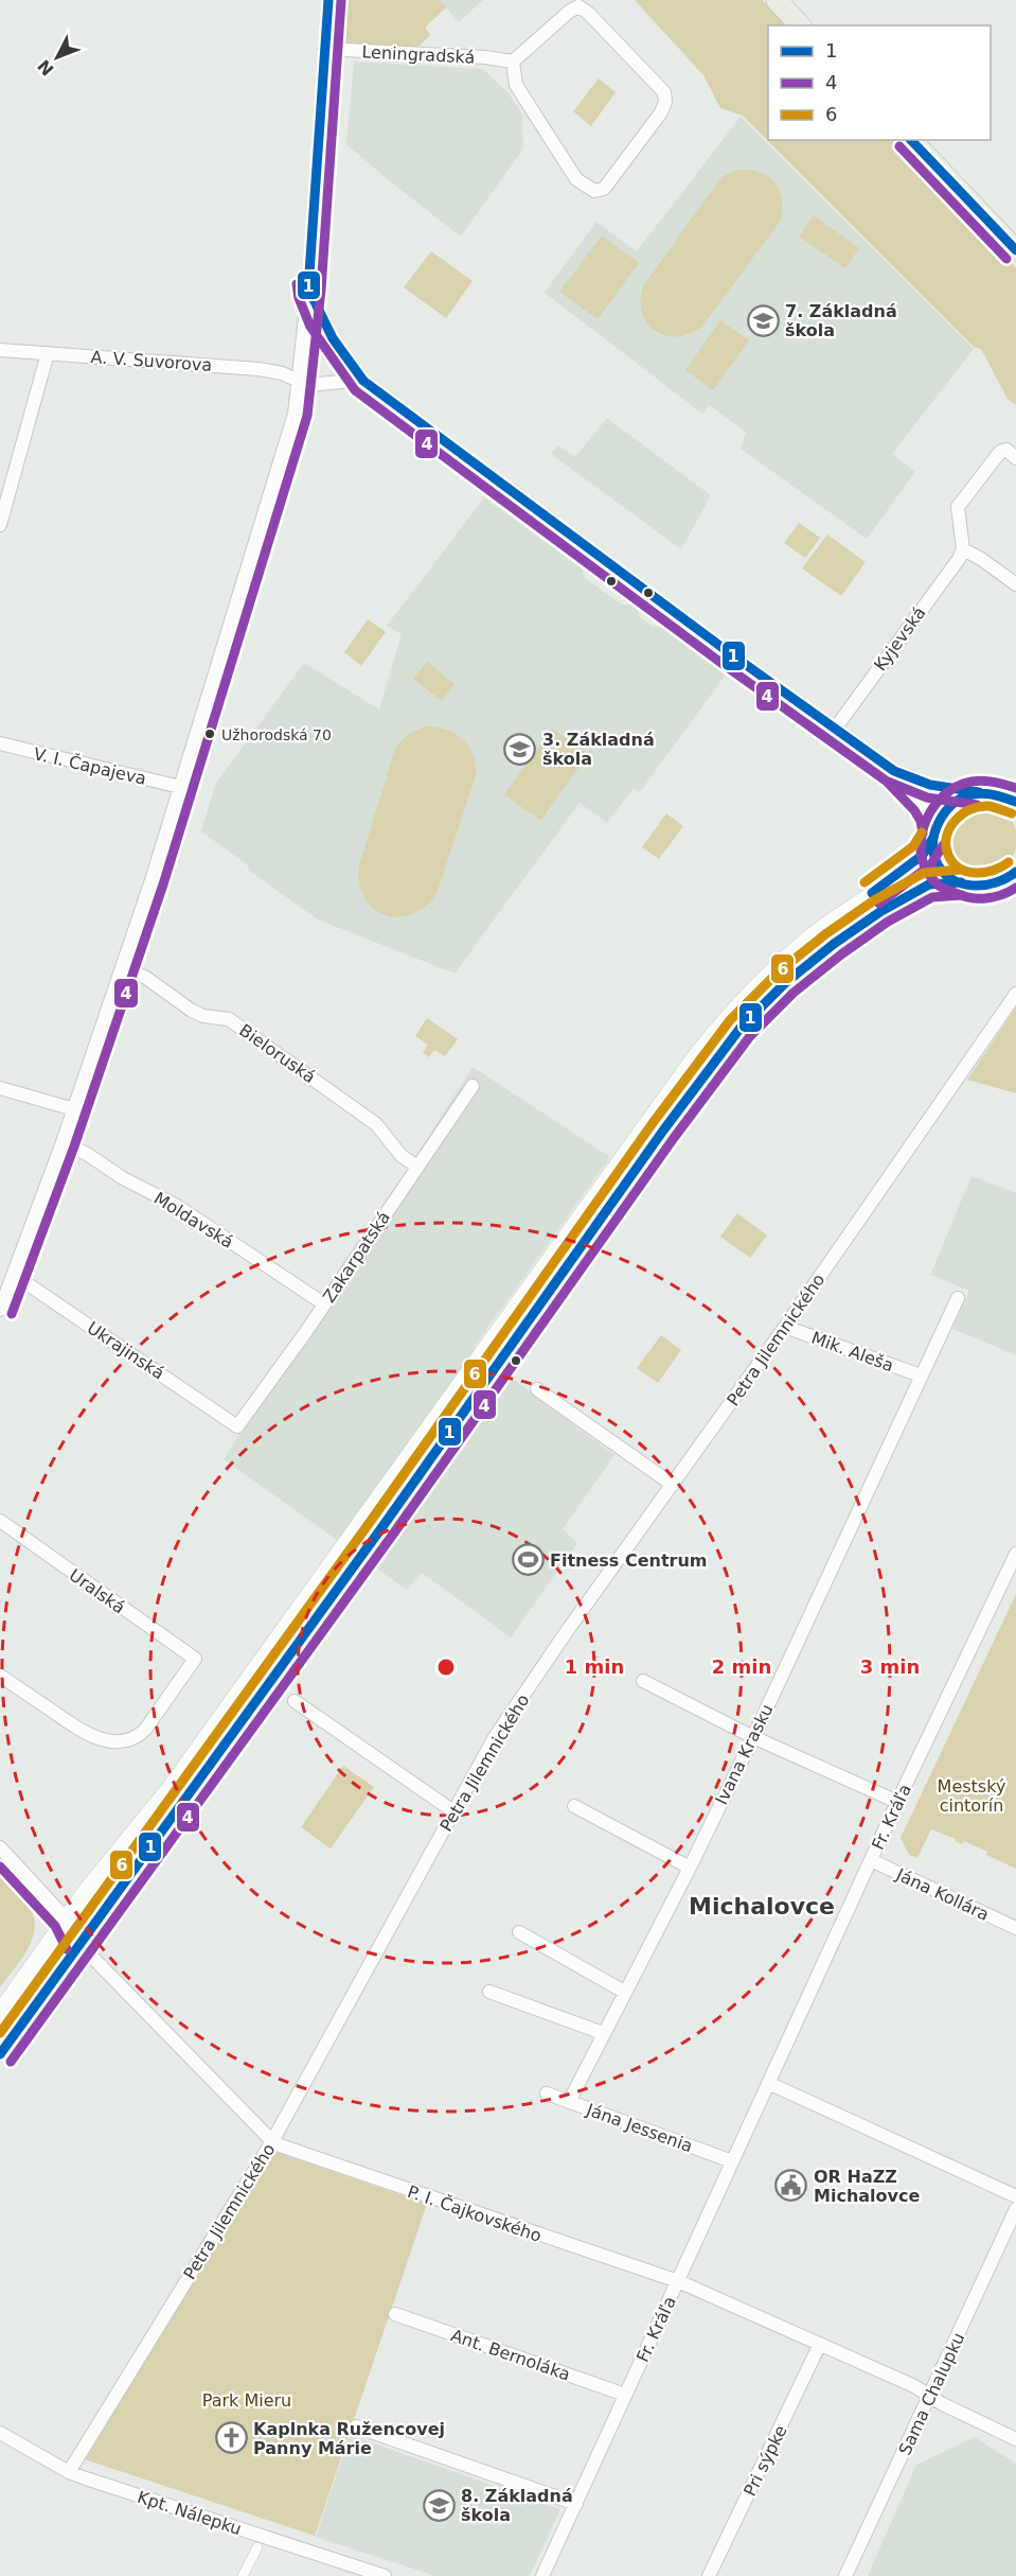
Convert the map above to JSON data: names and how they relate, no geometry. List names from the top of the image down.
{
  "streets": {
    "street": [
      "Leningradská",
      "A. V. Suvorova",
      "Kyjevská",
      "V. I. Čapajeva",
      "Bieloruská",
      "Moldavská",
      "Zakarpatská",
      "Petra Jilemnického",
      "Ukrajinská",
      "Mik. Aleša",
      "Uralská",
      "Ivana Krasku",
      "Fr. Kráľa",
      "Jána Kollára",
      "Jána Jessenia",
      "P. I. Čajkovského",
      "Ant. Bernoláka",
      "Sama Chalupku",
      "Pri sýpke",
      "Kpt. Nálepku"
    ]
  },
  "crossings": [
    ["Bieloruská", "Zakarpatská"],
    ["Moldavská", "Zakarpatská"],
    ["Zakarpatská", "Ukrajinská"],
    ["Petra Jilemnického", "Mik. Aleša"],
    ["Petra Jilemnického", "P. I. Čajkovského"],
    ["Petra Jilemnického", "Kpt. Nálepku"],
    ["Mik. Aleša", "Ivana Krasku"],
    ["Ivana Krasku", "Jána Jessenia"],
    ["Fr. Kráľa", "Jána Kollára"],
    ["Fr. Kráľa", "Jána Jessenia"],
    ["Fr. Kráľa", "P. I. Čajkovského"],
    ["Fr. Kráľa", "Ant. Bernoláka"],
    ["P. I. Čajkovského", "Sama Chalupku"],
    ["P. I. Čajkovského", "Pri sýpke"]
  ],
  "districts": ["Michalovce"],
  "parks": ["Mestský cintorín", "Park Mieru"],
  "places": {
    "school or university": ["7. Základná škola", "3. Základná škola", "8. Základná škola"],
    "other": ["Užhorodská 70"],
    "sports": ["Fitness Centrum"],
    "public building": ["OR HaZZ Michalovce"],
    "church": ["Kaplnka Ružencovej Panny Márie"]
  },
  "lines": ["transit line 1", "transit line 4", "transit line 6"],
  "legend": ["1", "4", "6"],
  "north": "bottom left",
  "rings": ["1 min", "2 min", "3 min"]
}
